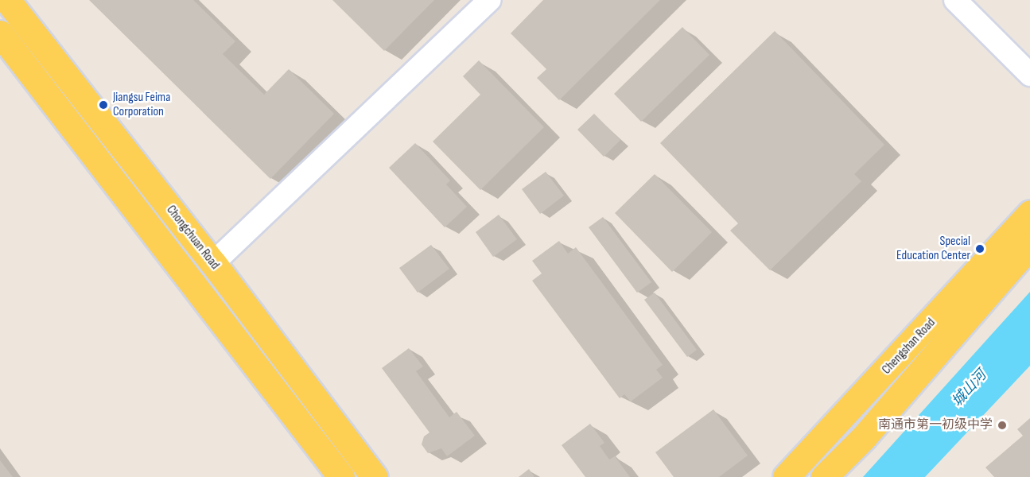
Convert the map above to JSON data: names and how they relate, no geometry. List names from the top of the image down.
{
  "streets": {
    "main road": ["Chongchuan Road", "Chengshan Road"]
  },
  "water": ["城山河"],
  "places": ["Jiangsu Feima Corporation", "Special Education Center", "南通市第一初级中学"]
}
